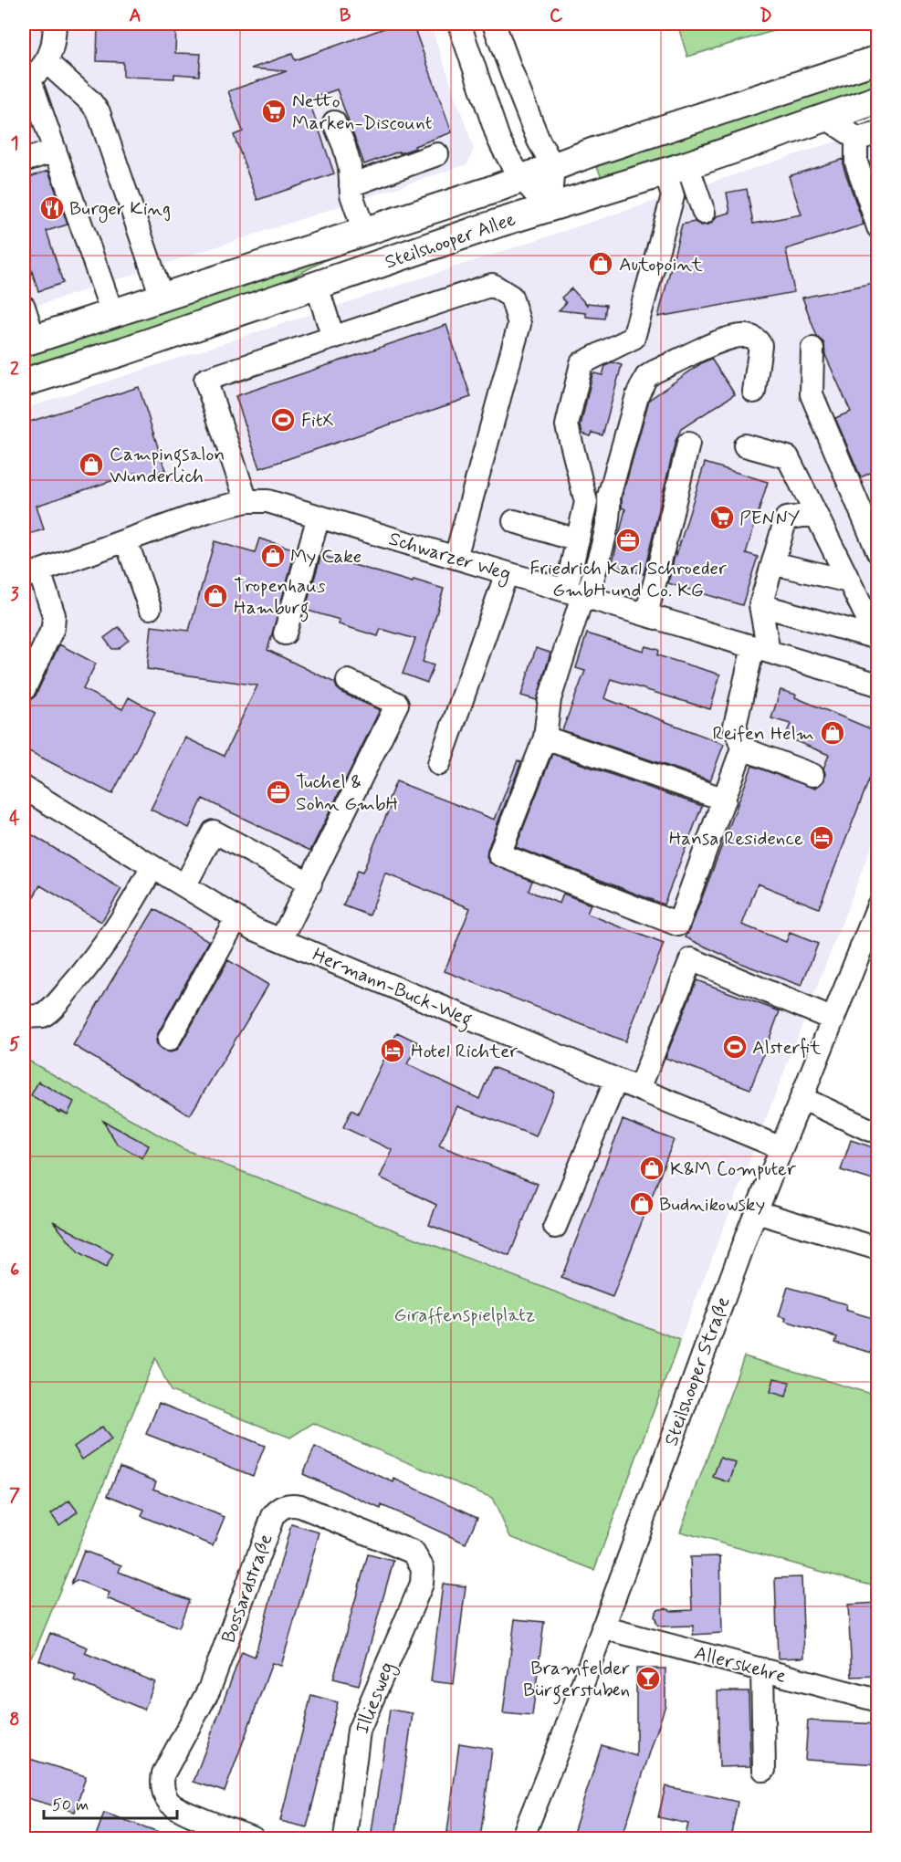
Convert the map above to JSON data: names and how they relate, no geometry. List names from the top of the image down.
{
  "streets": {
    "main road": ["Steilshooper Allee"],
    "street": [
      "Schwarzer Weg",
      "Hermann-Buck-Weg",
      "Steilshooper Straße",
      "Bossardstraße",
      "Allerskehre",
      "Illiesweg"
    ]
  },
  "crossings": [
    ["Hermann-Buck-Weg", "Steilshooper Straße"],
    ["Steilshooper Straße", "Allerskehre"],
    ["Bossardstraße", "Illiesweg"]
  ],
  "parks": ["Giraffenspielplatz"],
  "places": {
    "supermarket": ["Netto Marken-Discount", "PENNY"],
    "restaurant": ["Burger King"],
    "shop": [
      "Autopoint",
      "Campingsalon Wunderlich",
      "My Cake",
      "Tropenhaus Hamburg",
      "Reifen Helm",
      "K&M Computer",
      "Budnikowsky"
    ],
    "sports": ["FitX", "Alsterfit"],
    "office": ["Friedrich Karl Schroeder GmbH und Co. KG", "Tuchel & Sohn GmbH"],
    "hotel": ["Hansa Residence", "Hotel Richter"],
    "bar": ["Bramfelder Bürgerstuben"]
  },
  "scale_bar": "50 m",
  "grid": {
    "columns": [
      "A",
      "B",
      "C",
      "D"
    ],
    "rows": [
      "1",
      "2",
      "3",
      "4",
      "5",
      "6",
      "7",
      "8"
    ]
  }
}
